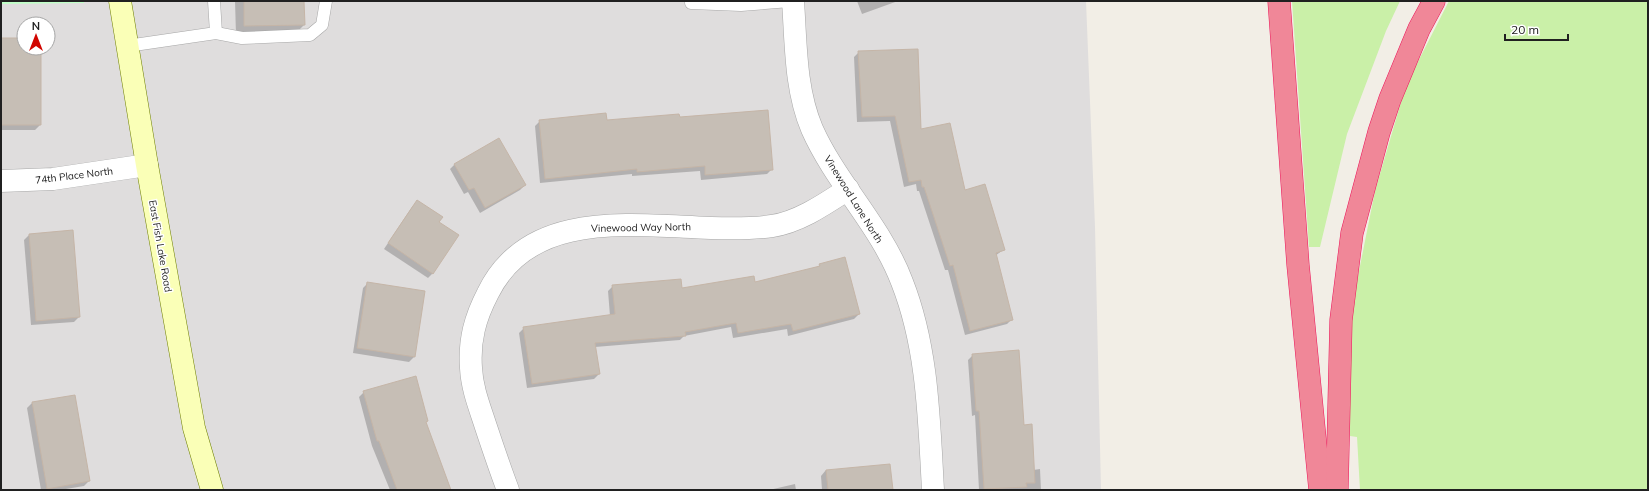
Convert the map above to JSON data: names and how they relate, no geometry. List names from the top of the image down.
{
  "streets": {
    "street": [
      "74th Place North",
      "Vinewood Lane North",
      "Vinewood Way North",
      "East Fish Lake Road"
    ]
  },
  "crossings": [
    ["74th Place North", "East Fish Lake Road"],
    ["Vinewood Lane North", "Vinewood Way North"]
  ],
  "scale_bar": "20 m",
  "north": "top"
}
